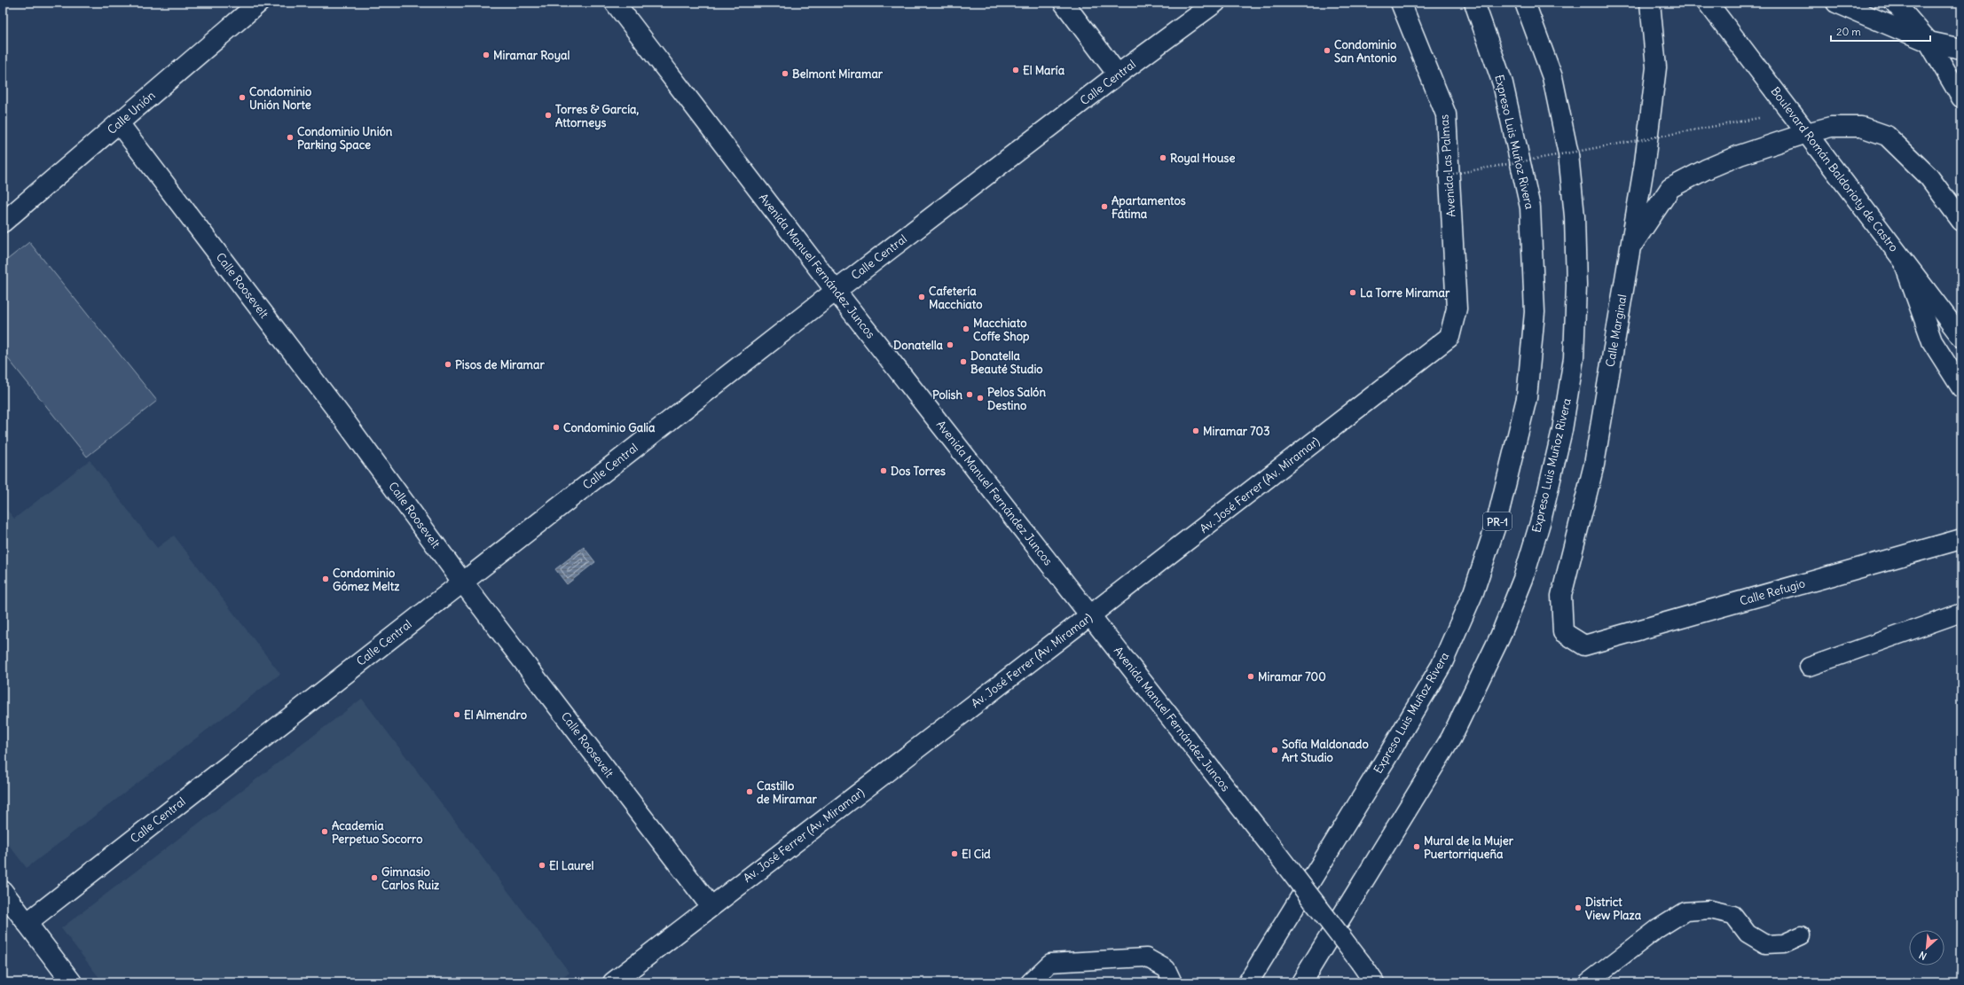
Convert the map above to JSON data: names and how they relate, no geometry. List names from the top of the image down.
{
  "streets": {
    "main road": [
      "Calle Central",
      "Calle Unión",
      "Expreso Luis Muñoz Rivera",
      "Avenida Las Palmas",
      "Boulevard Román Baldorioty de Castro",
      "Avenida Manuel Fernández Juncos",
      "Calle Roosevelt",
      "Calle Marginal",
      "Av. José Ferrer (Av. Miramar)",
      "PR-1",
      "Calle Refugio"
    ]
  },
  "crossings": [
    ["Calle Central", "Avenida Manuel Fernández Juncos"],
    ["Calle Central", "Calle Roosevelt"],
    ["Calle Unión", "Calle Roosevelt"],
    ["Avenida Las Palmas", "Av. José Ferrer (Av. Miramar)"],
    ["Avenida Manuel Fernández Juncos", "Av. José Ferrer (Av. Miramar)"],
    ["Calle Roosevelt", "Av. José Ferrer (Av. Miramar)"],
    ["Calle Marginal", "Calle Refugio"]
  ],
  "places": [
    "Condominio San Antonio",
    "Miramar Royal",
    "El María",
    "Belmont Miramar",
    "Condominio Unión Norte",
    "Torres & García, Attorneys",
    "Condominio Unión Parking Space",
    "Royal House",
    "Apartamentos Fátima",
    "La Torre Miramar",
    "Cafetería Macchiato",
    "Macchiato Coffe Shop",
    "Donatella",
    "Donatella Beauté Studio",
    "Pisos de Miramar",
    "Polish",
    "Pelos Salón Destino",
    "Condominio Galia",
    "Miramar 703",
    "Dos Torres",
    "Condominio Gómez Meltz",
    "Miramar 700",
    "El Almendro",
    "Sofía Maldonado Art Studio",
    "Castillo de Miramar",
    "Academia Perpetuo Socorro",
    "Mural de la Mujer Puertorriqueña",
    "El Cid",
    "El Laurel",
    "Gimnasio Carlos Ruiz",
    "District View Plaza"
  ],
  "scale_bar": "20 m",
  "north": "bottom left"
}
